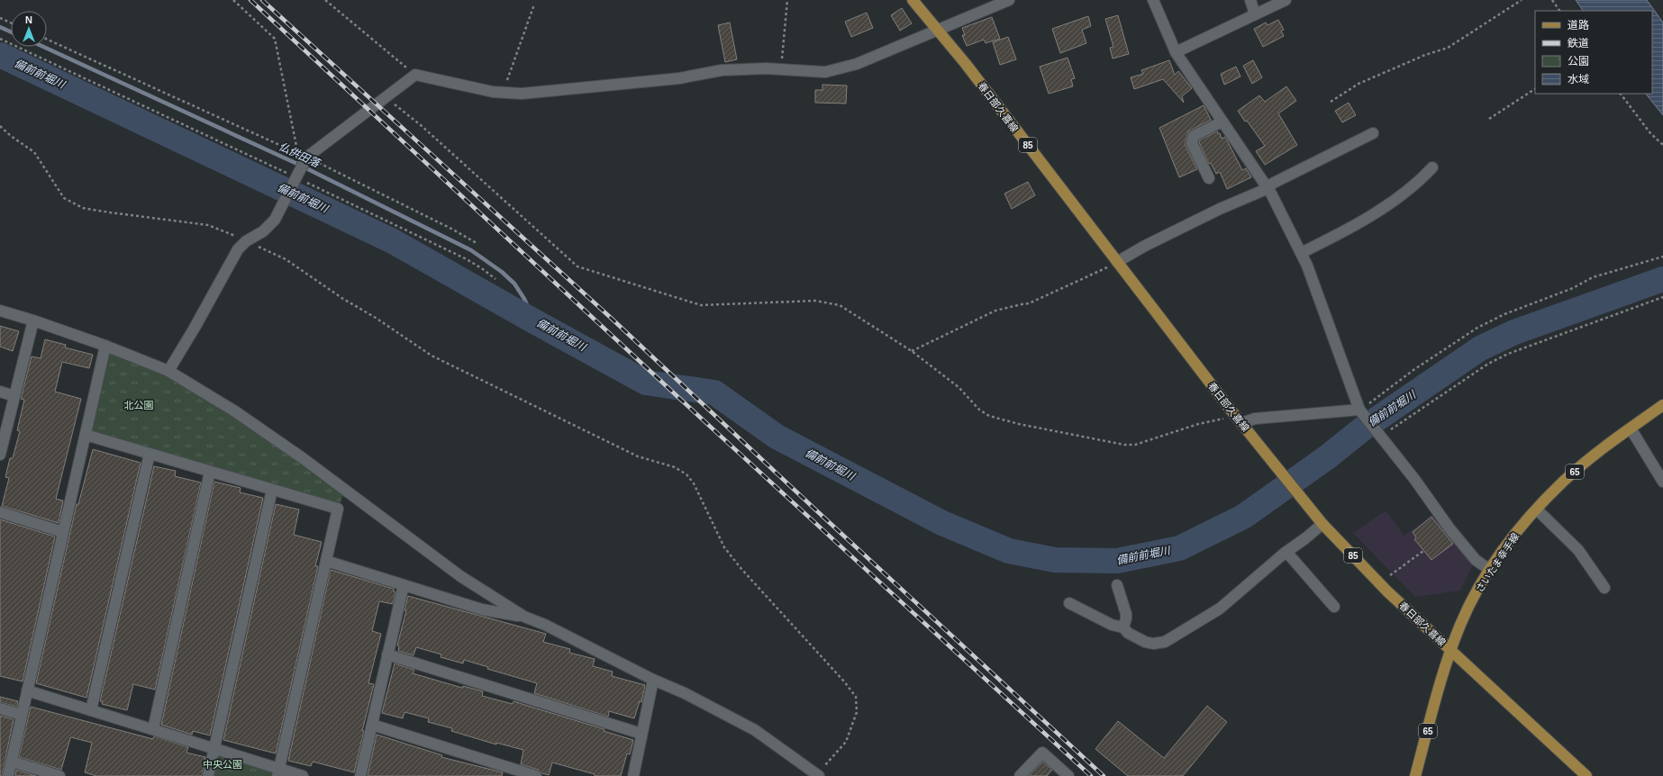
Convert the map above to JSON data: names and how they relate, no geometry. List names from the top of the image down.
{
  "streets": {
    "main road": [
      "春日部久喜線",
      "85",
      "65",
      "さいたま幸手線"
    ]
  },
  "crossings": [
    ["春日部久喜線", "さいたま幸手線"]
  ],
  "water": ["備前前堀川", "仏供田落"],
  "parks": ["北公園", "中央公園"],
  "legend": [
    "道路",
    "鉄道",
    "公園",
    "水域"
  ],
  "north": "top"
}
